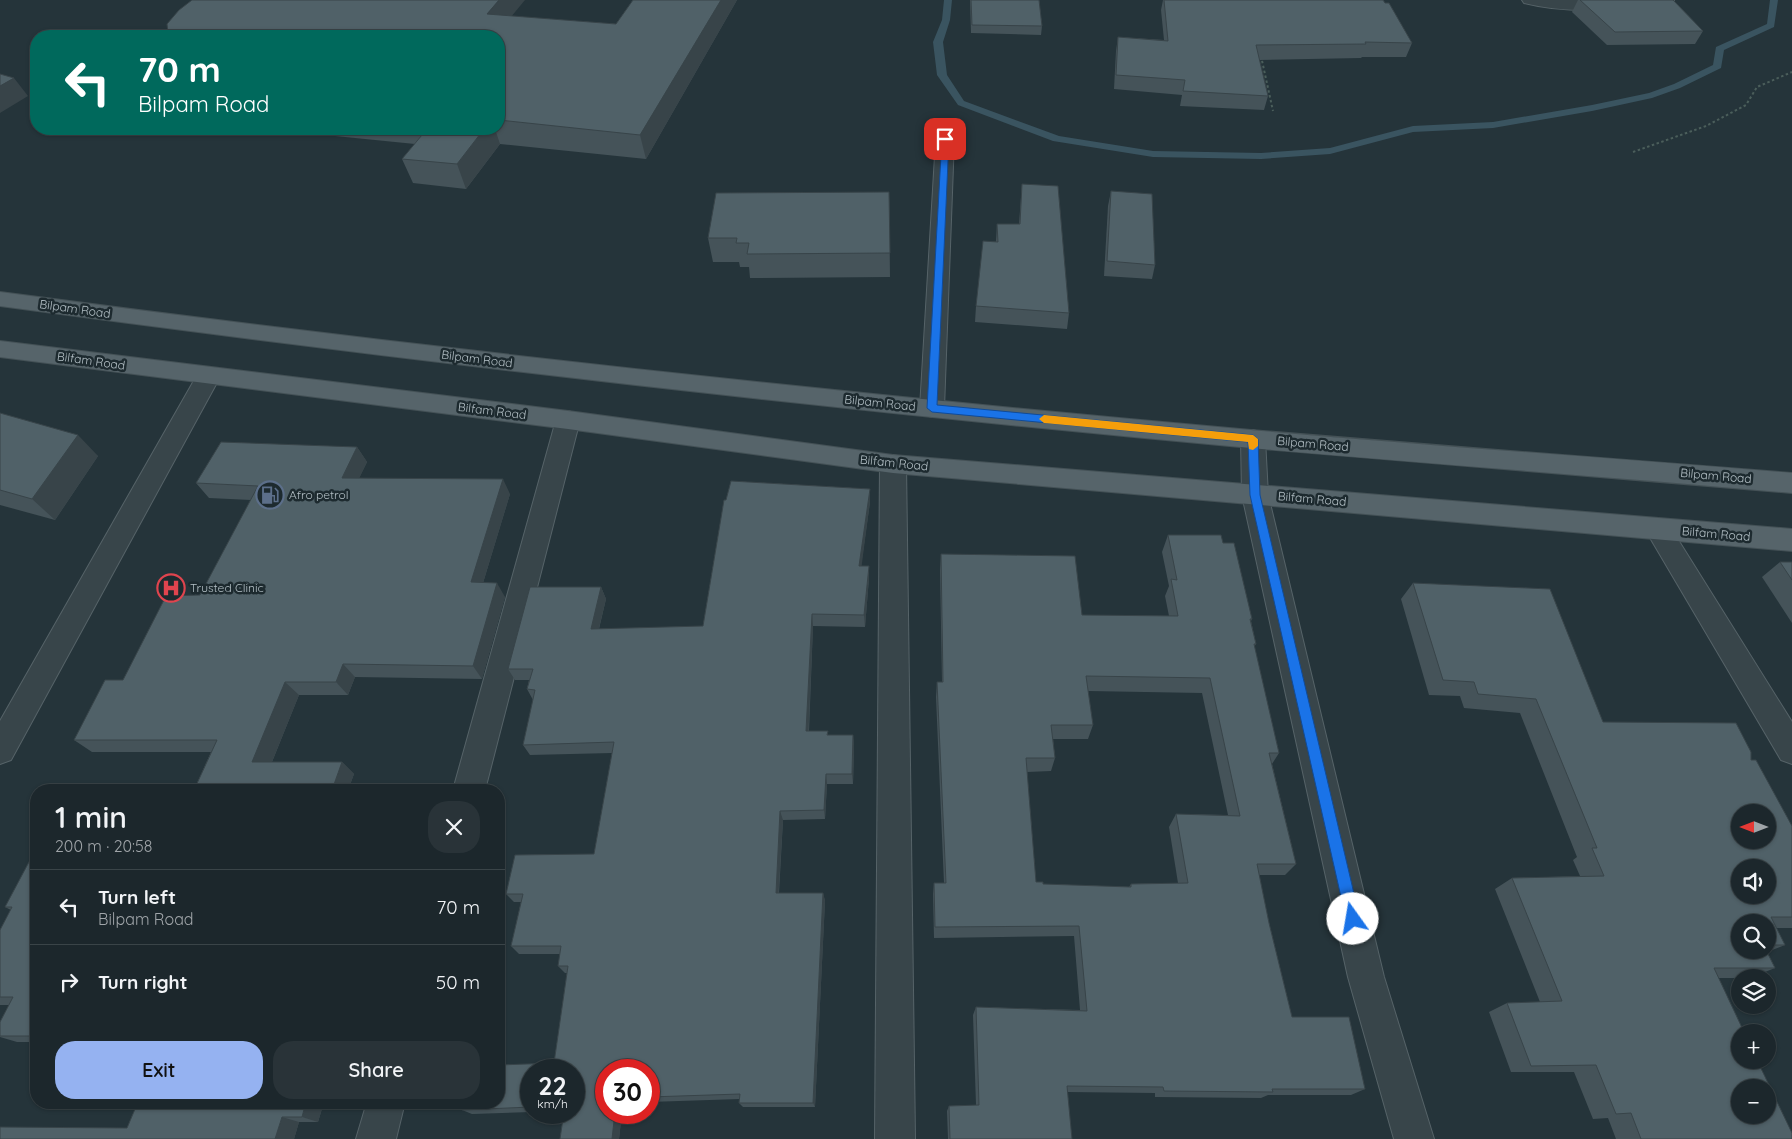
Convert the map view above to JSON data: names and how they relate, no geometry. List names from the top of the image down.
{
  "streets": {
    "main road": ["Bilpam Road", "Bilfam Road"]
  },
  "places": {
    "fuel station": ["Afro petrol"],
    "hospital": ["Trusted Clinic"]
  },
  "north": "left",
  "page": {
    "turn": ["70 m", "Bilpam Road"],
    "heading": ["1 min", "200 m · 20:58"],
    "map_buttons": ["+", "−"],
    "list": [
      {
        "name": "Turn left",
        "note": "Bilpam Road",
        "value": "70 m"
      },
      {
        "name": "Turn right",
        "value": "50 m"
      }
    ],
    "buttons": ["Exit", "Share"],
    "speed": "22 km/h",
    "limit": "30"
  }
}
